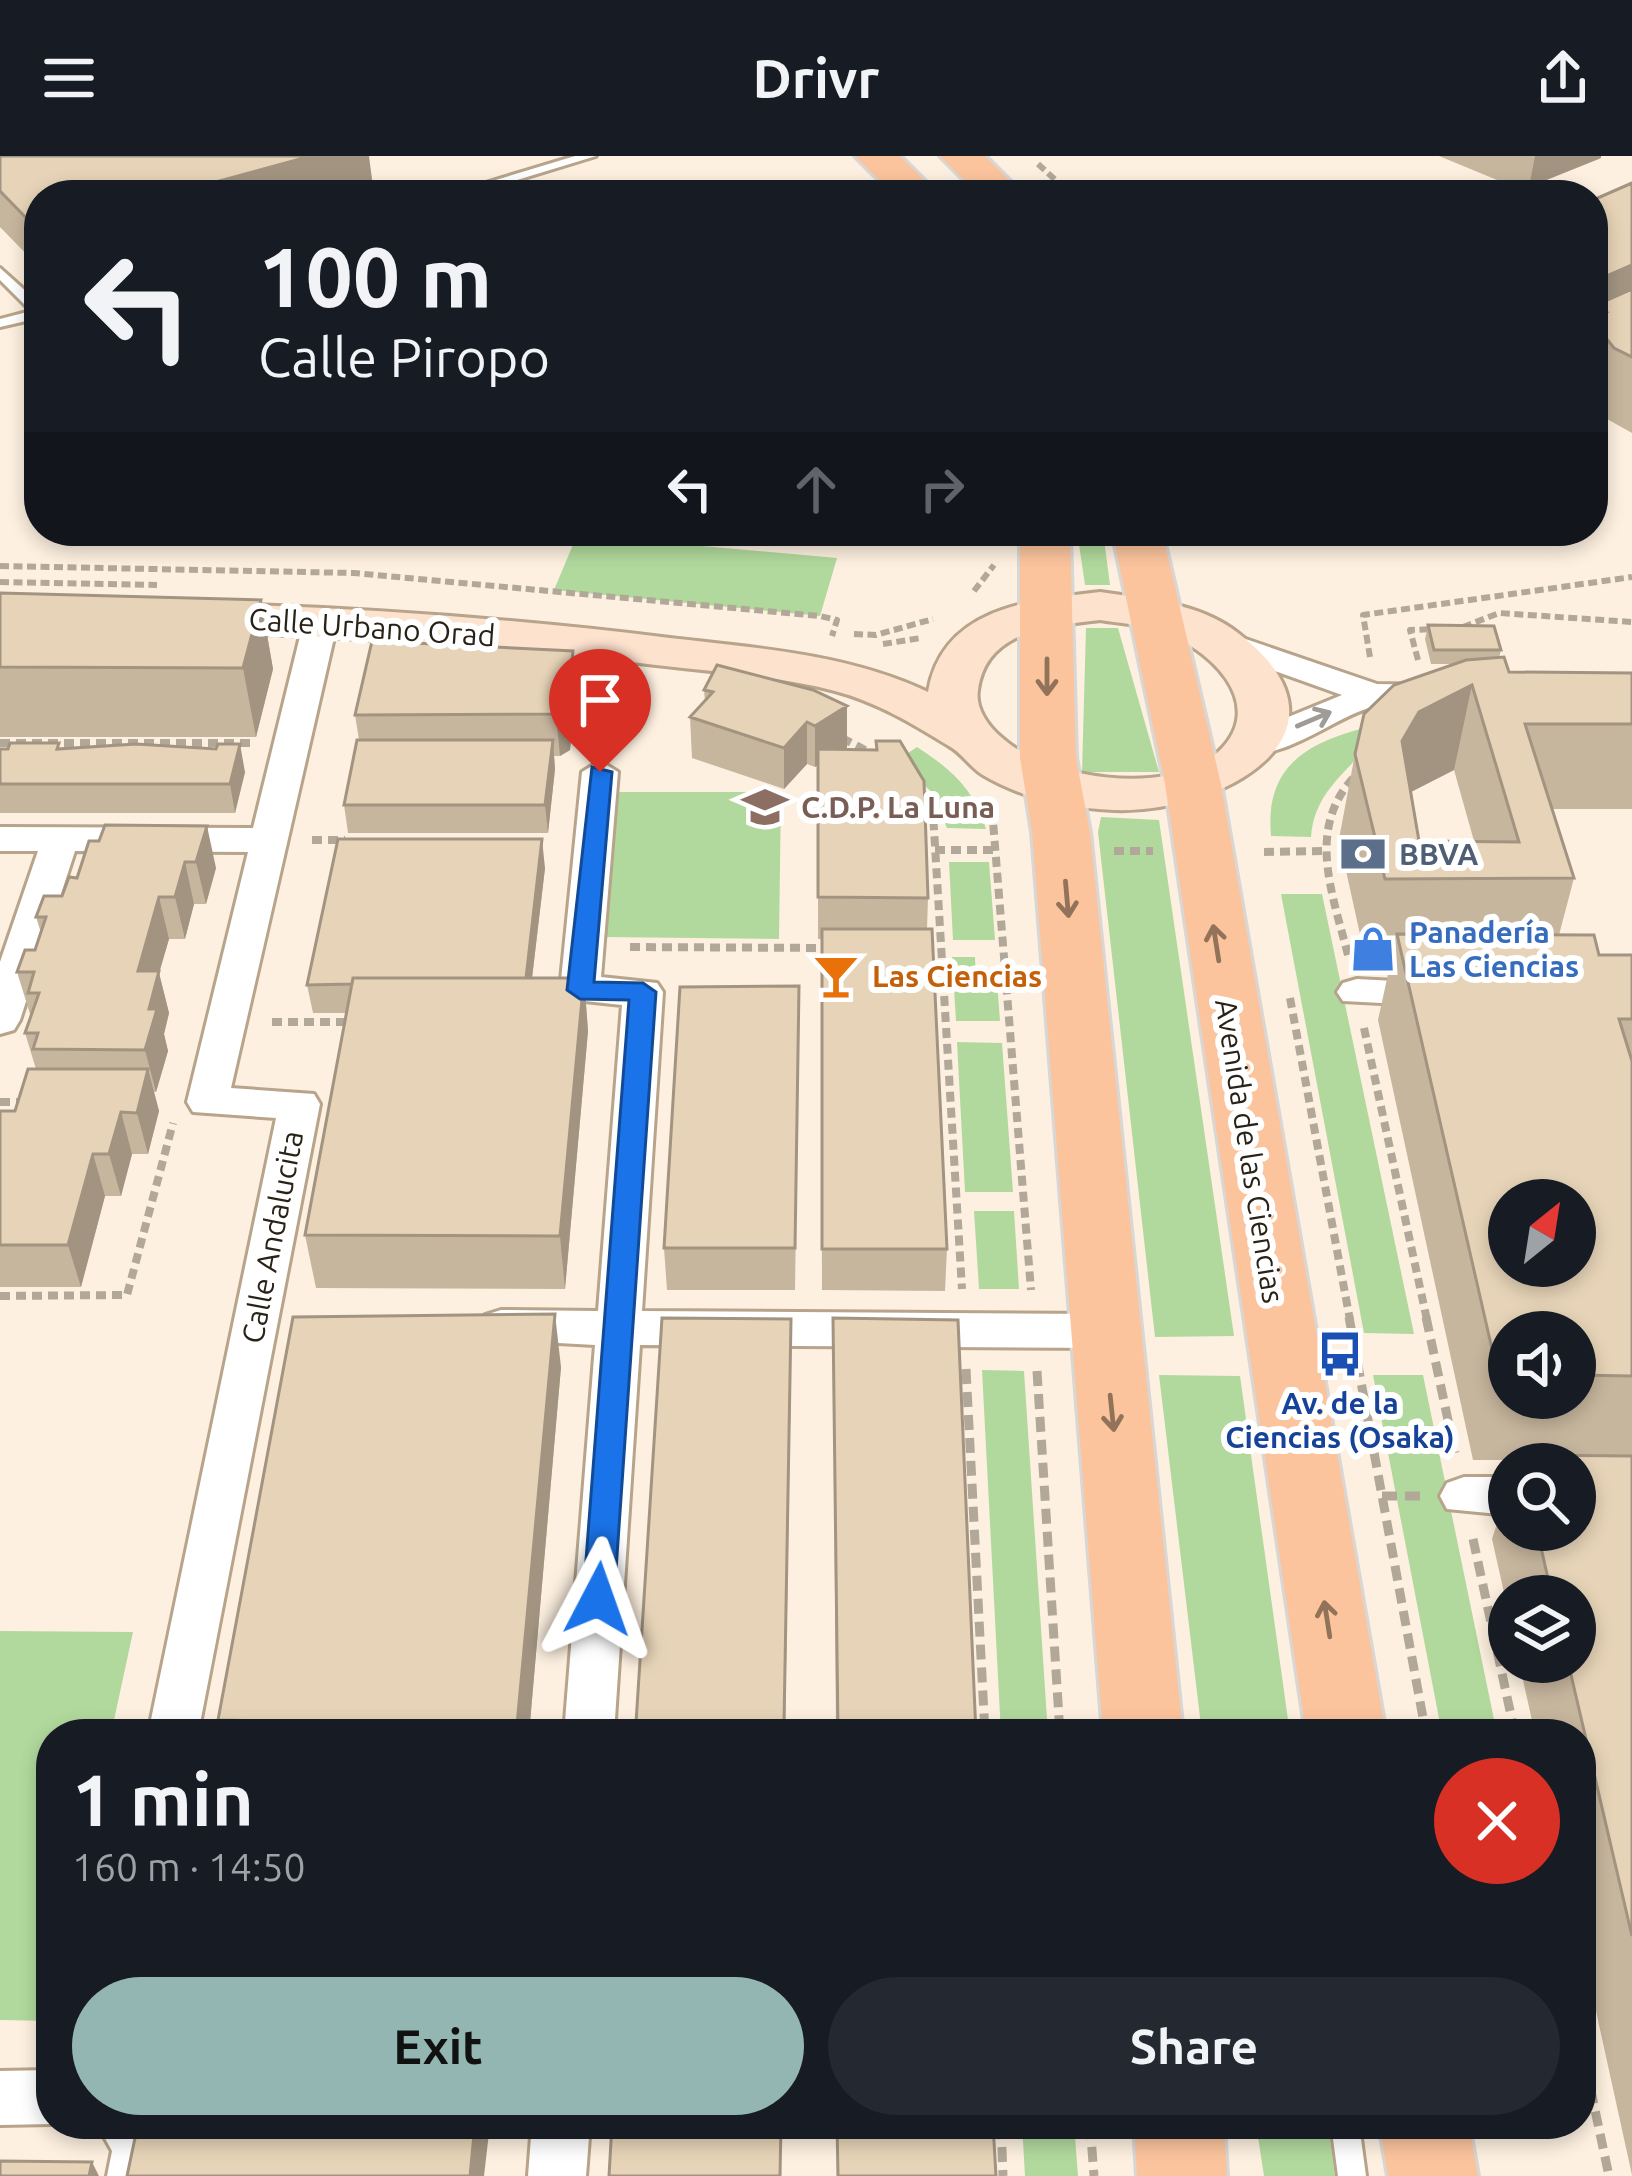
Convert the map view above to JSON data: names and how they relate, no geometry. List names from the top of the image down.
{
  "streets": {
    "main road": ["Avenida de las Ciencias"],
    "street": ["Calle Urbano Orad", "Calle Andalucita"]
  },
  "places": {
    "school or university": ["C.D.P. La Luna"],
    "bank": ["BBVA"],
    "shop": ["Panadería Las Ciencias"],
    "bar": ["Las Ciencias"],
    "bus stop": ["Av. de la Ciencias (Osaka)"]
  },
  "north": "top right",
  "page": {
    "header": "Drivr",
    "turn": ["100 m", "Calle Piropo"],
    "heading": ["1 min", "160 m · 14:50"],
    "buttons": ["Exit", "Share"]
  }
}
